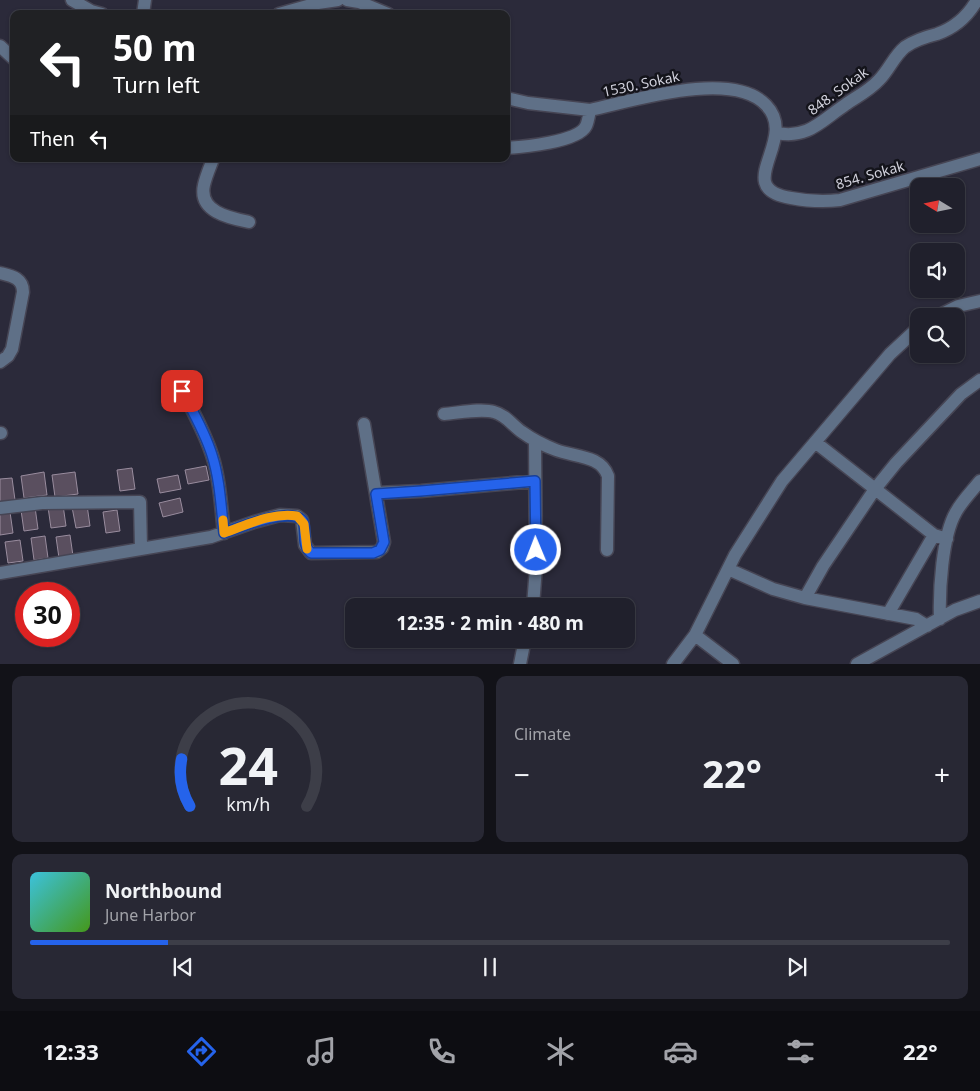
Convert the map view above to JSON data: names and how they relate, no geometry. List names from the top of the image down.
{
  "streets": {
    "street": ["1530. Sokak", "848. Sokak", "854. Sokak"]
  },
  "crossings": [
    ["1530. Sokak", "848. Sokak"],
    ["1530. Sokak", "854. Sokak"],
    ["848. Sokak", "854. Sokak"]
  ],
  "north": "left",
  "page": {
    "turn": ["50 m", "Turn left"],
    "then": "Then",
    "limit": "30",
    "trip": "12:35 · 2 min · 480 m",
    "tile": "Climate",
    "heat": ["−", "22°", "+"],
    "song": ["Northbound", "June Harbor"],
    "tabs": ["12:33", "22°"],
    "gauge": ["24", "km/h"]
  }
}
